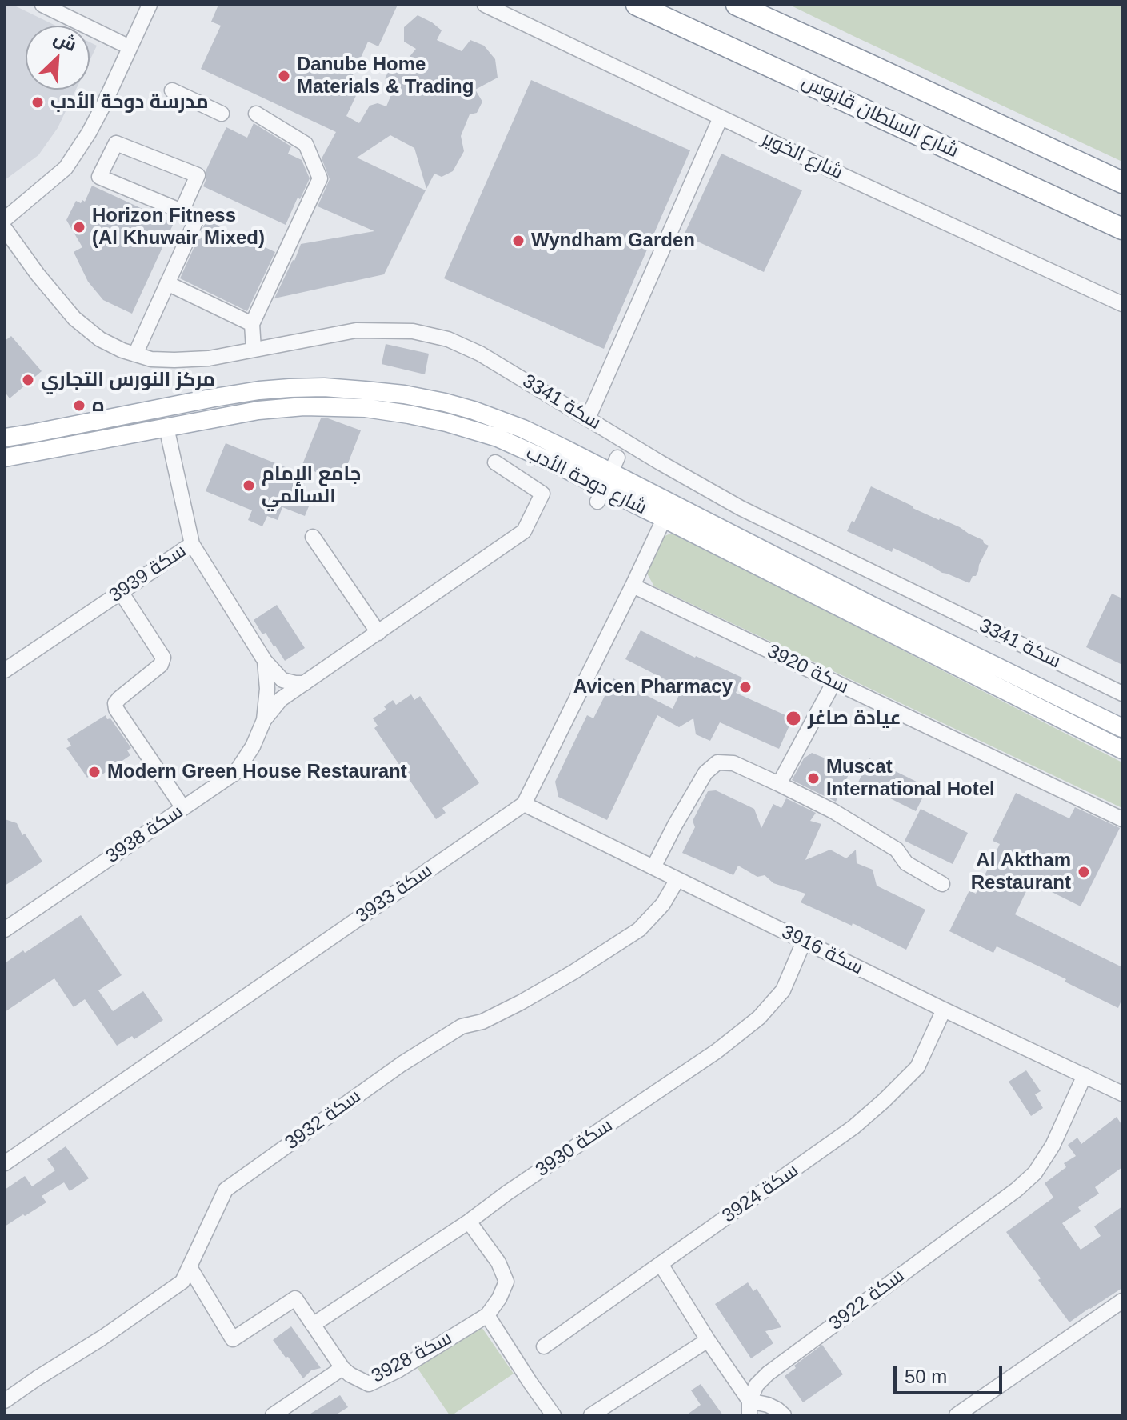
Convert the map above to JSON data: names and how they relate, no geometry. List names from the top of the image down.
{
  "streets": {
    "highway": ["شارع السلطان قابوس"],
    "main road": ["شارع دوحة الأدب"],
    "street": [
      "شارع الخوير",
      "سكة 3341",
      "سكة 3939",
      "سكة 3920",
      "سكة 3938",
      "سكة 3933",
      "سكة 3916",
      "سكة 3932",
      "سكة 3930",
      "سكة 3924",
      "سكة 3922",
      "سكة 3928"
    ]
  },
  "crossings": [
    ["شارع دوحة الأدب", "سكة 3939"],
    ["شارع دوحة الأدب", "سكة 3933"],
    ["سكة 3939", "سكة 3938"],
    ["سكة 3920", "سكة 3933"],
    ["سكة 3933", "سكة 3916"],
    ["سكة 3916", "سكة 3932"],
    ["سكة 3916", "سكة 3930"],
    ["سكة 3916", "سكة 3924"],
    ["سكة 3916", "سكة 3922"]
  ],
  "places": [
    "Danube Home Materials & Trading",
    "مدرسة دوحة الأدب",
    "Horizon Fitness (Al Khuwair Mixed)",
    "Wyndham Garden",
    "مركز النورس التجاري",
    "ه",
    "جامع الإمام السالمي",
    "Avicen Pharmacy",
    "عيادة صاغر",
    "Modern Green House Restaurant",
    "Muscat International Hotel",
    "Al Aktham Restaurant"
  ],
  "scale_bar": "50 m",
  "north": "top right"
}
